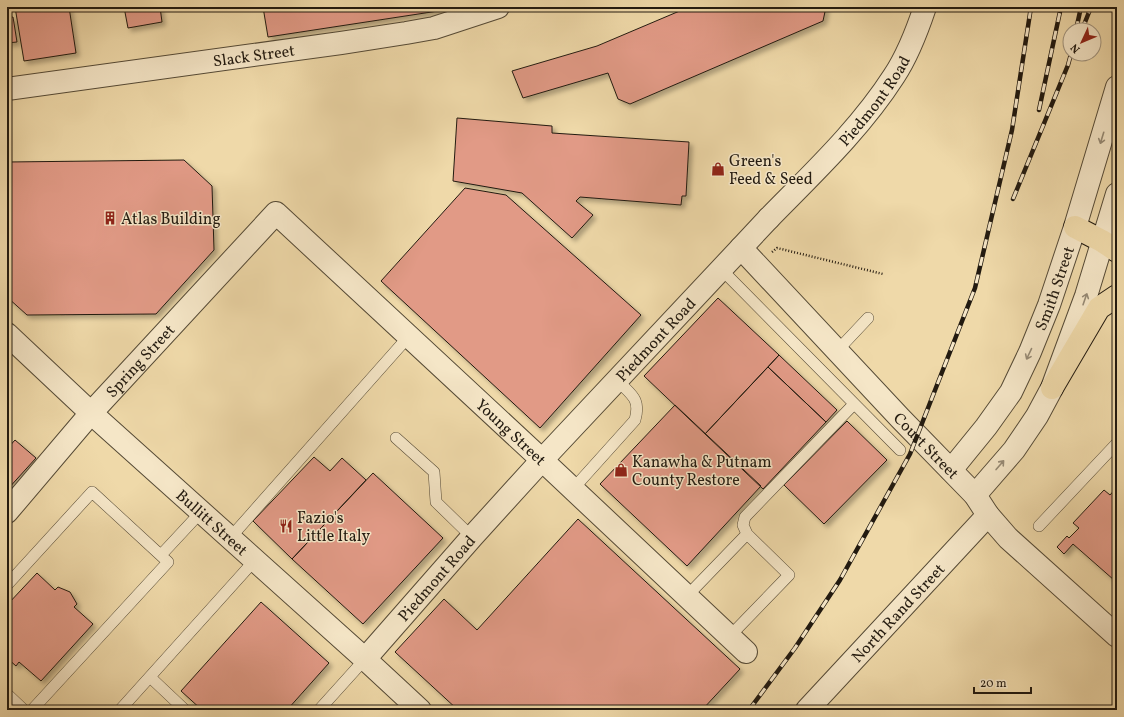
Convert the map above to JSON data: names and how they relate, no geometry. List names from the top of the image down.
{
  "streets": {
    "street": [
      "Slack Street",
      "Piedmont Road",
      "Smith Street",
      "Spring Street",
      "Young Street",
      "Court Street",
      "Bullitt Street",
      "North Rand Street"
    ]
  },
  "crossings": [
    ["Piedmont Road", "Young Street"],
    ["Piedmont Road", "Court Street"],
    ["Piedmont Road", "Bullitt Street"],
    ["Smith Street", "Court Street"],
    ["Spring Street", "Young Street"],
    ["Spring Street", "Bullitt Street"],
    ["Court Street", "North Rand Street"]
  ],
  "places": {
    "shop": ["Green's Feed & Seed", "Kanawha & Putnam County Restore"],
    "building": ["Atlas Building"],
    "restaurant": ["Fazio's Little Italy"]
  },
  "scale_bar": "20 m",
  "north": "bottom left"
}
